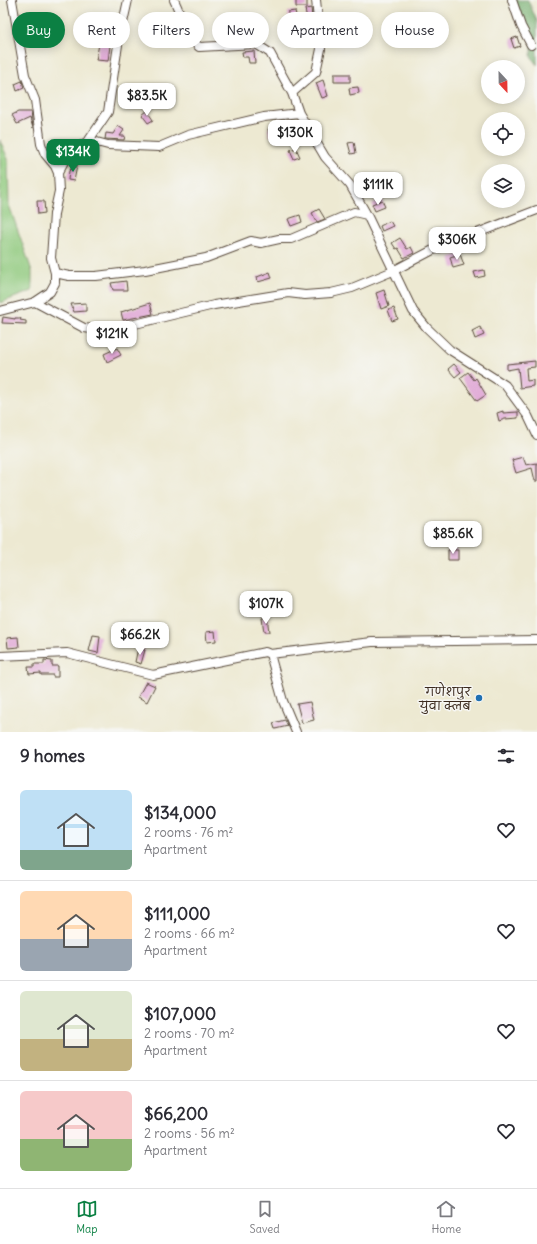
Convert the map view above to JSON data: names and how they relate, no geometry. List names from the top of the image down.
{
  "places": ["गणेशपुर युवा क्लब"],
  "north": "bottom",
  "page": {
    "chip": [
      "Buy",
      "Rent",
      "Filters",
      "New",
      "Apartment",
      "House"
    ],
    "price": [
      "$83.5K",
      "$130K",
      "$134K",
      "$111K",
      "$306K",
      "$121K",
      "$85.6K",
      "$107K",
      "$66.2K"
    ],
    "heading": "9 homes",
    "list": [
      {
        "name": "$134,000",
        "note": "2 rooms · 76 m² · Apartment"
      },
      {
        "name": "$111,000",
        "note": "2 rooms · 66 m² · Apartment"
      },
      {
        "name": "$107,000",
        "note": "2 rooms · 70 m² · Apartment"
      },
      {
        "name": "$66,200",
        "note": "2 rooms · 56 m² · Apartment"
      }
    ],
    "tabs": ["Map", "Saved", "Home"]
  }
}
